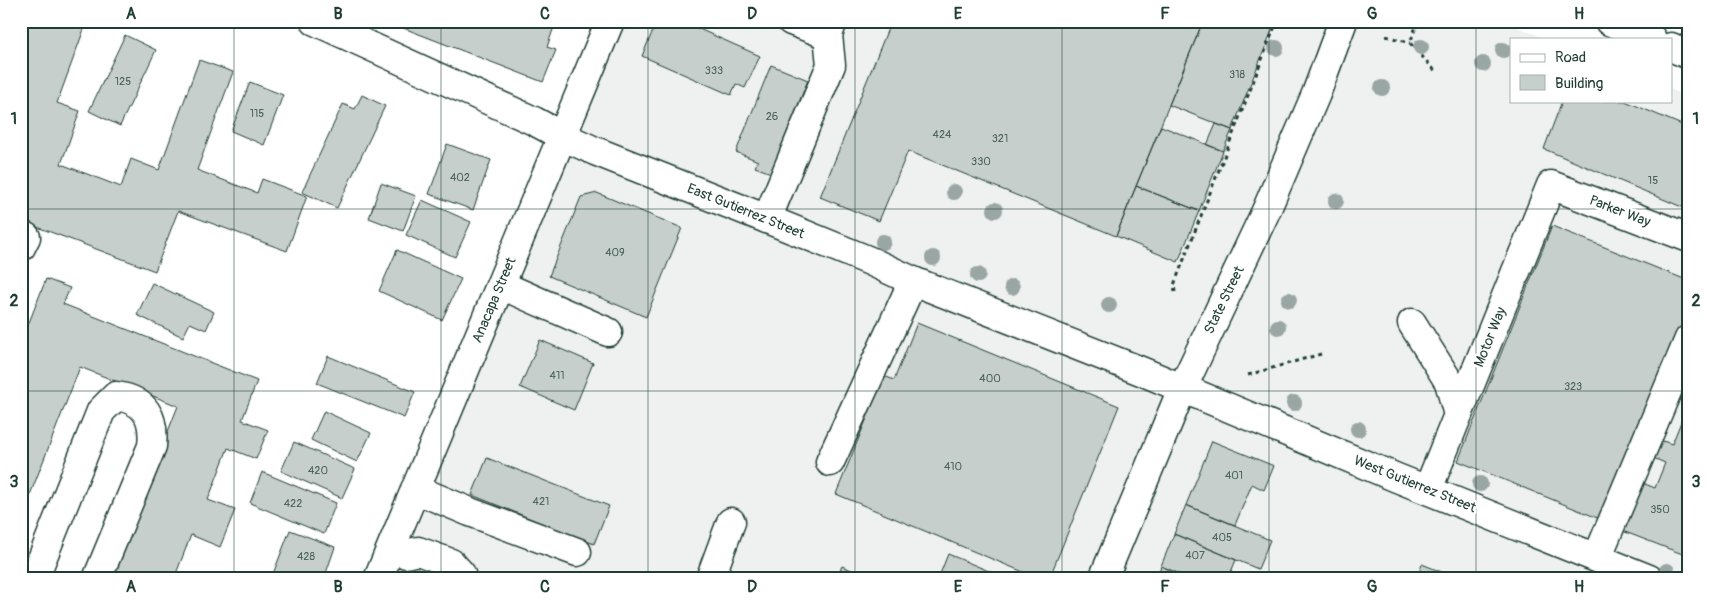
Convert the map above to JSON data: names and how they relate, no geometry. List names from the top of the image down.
{
  "streets": {
    "main road": [
      "East Gutierrez Street",
      "Parker Way",
      "Anacapa Street",
      "State Street",
      "Motor Way",
      "West Gutierrez Street"
    ]
  },
  "crossings": [
    ["East Gutierrez Street", "Anacapa Street"],
    ["East Gutierrez Street", "State Street"],
    ["East Gutierrez Street", "West Gutierrez Street"],
    ["Parker Way", "Motor Way"],
    ["State Street", "West Gutierrez Street"],
    ["Motor Way", "West Gutierrez Street"]
  ],
  "house_numbers": [
    "333",
    "318",
    "125",
    "115",
    "26",
    "424",
    "321",
    "330",
    "402",
    "15",
    "409",
    "411",
    "400",
    "323",
    "410",
    "420",
    "401",
    "421",
    "422",
    "350",
    "405",
    "407",
    "428"
  ],
  "legend": ["Road", "Building"],
  "grid": {
    "columns": [
      "A",
      "B",
      "C",
      "D",
      "E",
      "F",
      "G",
      "H"
    ],
    "rows": ["1", "2", "3"]
  }
}
